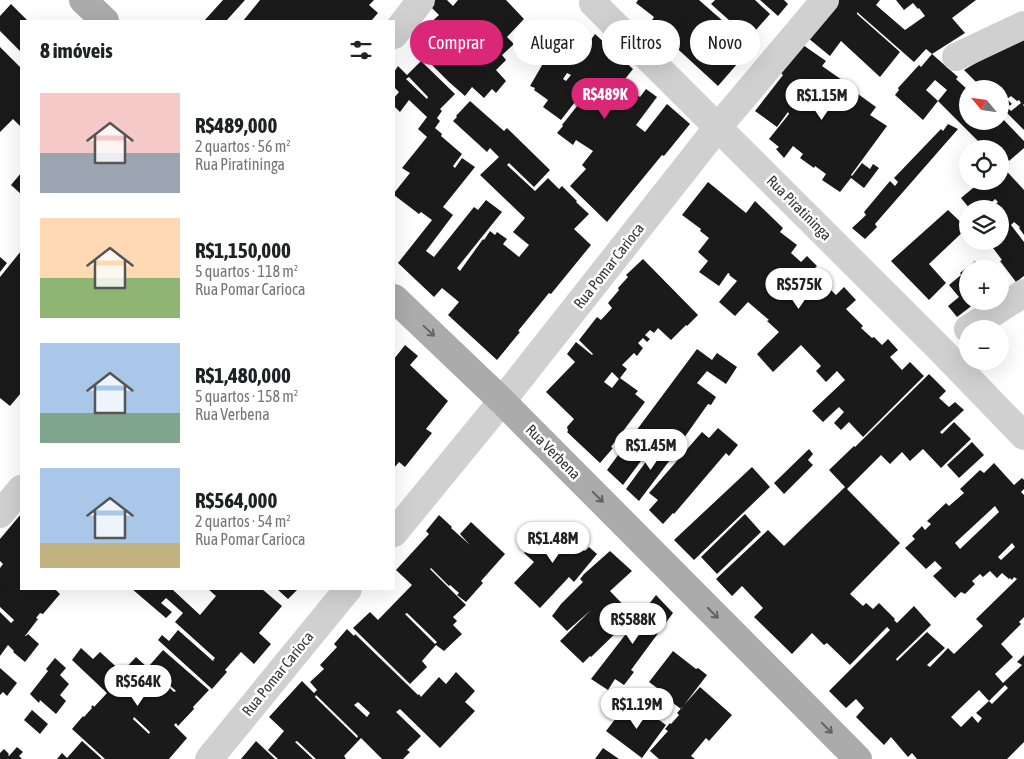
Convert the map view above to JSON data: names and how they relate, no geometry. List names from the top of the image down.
{
  "streets": {
    "main road": ["Rua Verbena"],
    "street": ["Rua Piratininga", "Rua Pomar Carioca"]
  },
  "crossings": [
    ["Rua Piratininga", "Rua Pomar Carioca"],
    ["Rua Pomar Carioca", "Rua Verbena"]
  ],
  "one_way": ["Rua Verbena"],
  "north": "top left",
  "page": {
    "chip": [
      "Comprar",
      "Alugar",
      "Filtros",
      "Novo"
    ],
    "heading": "8 imóveis",
    "price": [
      "R$489K",
      "R$1.15M",
      "R$575K",
      "R$1.45M",
      "R$1.48M",
      "R$588K",
      "R$564K",
      "R$1.19M"
    ],
    "map_buttons": ["+", "−"],
    "list": [
      {
        "name": "R$489,000",
        "note": "2 quartos · 56 m² · Rua Piratininga"
      },
      {
        "name": "R$1,150,000",
        "note": "5 quartos · 118 m² · Rua Pomar Carioca"
      },
      {
        "name": "R$1,480,000",
        "note": "5 quartos · 158 m² · Rua Verbena"
      },
      {
        "name": "R$564,000",
        "note": "2 quartos · 54 m² · Rua Pomar Carioca"
      }
    ]
  }
}
